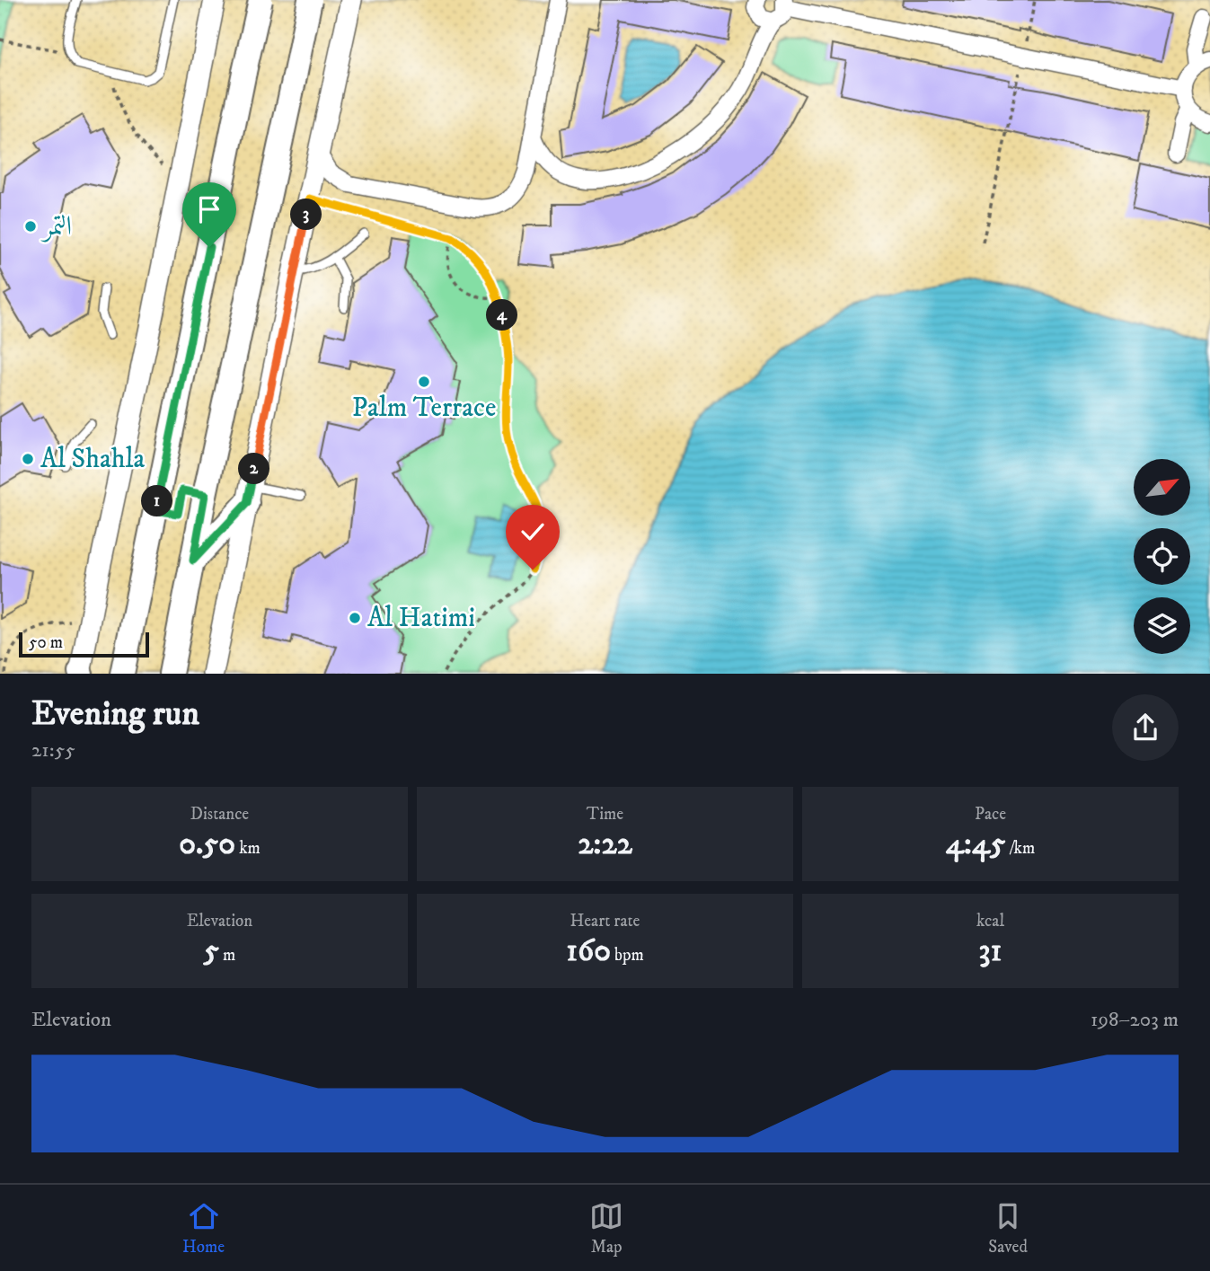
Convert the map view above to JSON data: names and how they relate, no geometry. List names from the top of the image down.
{
  "places": [
    "التمر",
    "Palm Terrace",
    "Al Shahla",
    "Al Hatimi"
  ],
  "scale_bar": "50 m",
  "north": "top right",
  "page": {
    "pins": [
      "3",
      "4",
      "2",
      "1"
    ],
    "scale": "50 m",
    "heading": ["Evening run", "21:55"],
    "stats": [
      ["Distance", "0.50 km"],
      ["Time", "2:22"],
      ["Pace", "4:45 /km"],
      ["Elevation", "5 m"],
      ["Heart rate", "160 bpm"],
      ["kcal", "31"]
    ],
    "chart": ["Elevation", "198–203 m"],
    "tabs": ["Home", "Map", "Saved"]
  }
}
